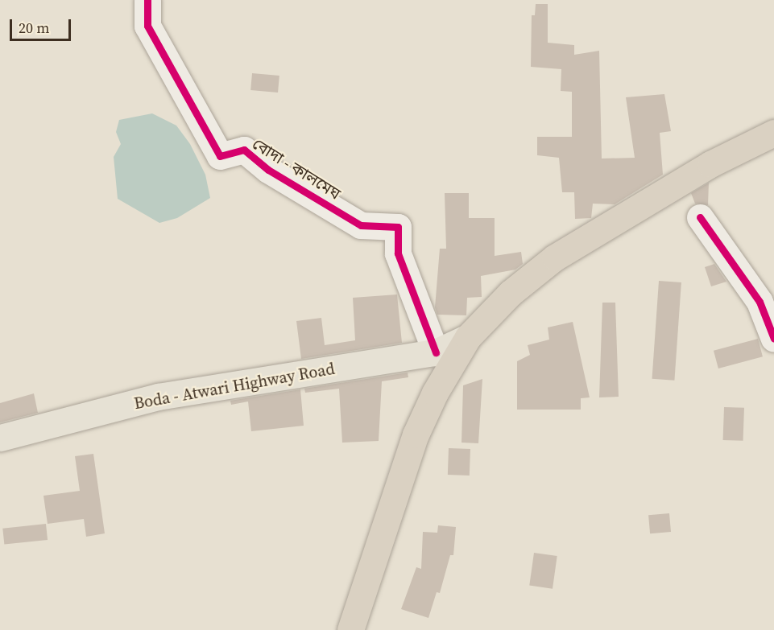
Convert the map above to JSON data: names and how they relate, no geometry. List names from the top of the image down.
{
  "streets": {
    "main road": ["Boda - Atwari Highway Road"],
    "street": ["বোদা - কালমেঘ"]
  },
  "crossings": [
    ["বোদা - কালমেঘ", "Boda - Atwari Highway Road"]
  ],
  "scale_bar": "20 m"
}
